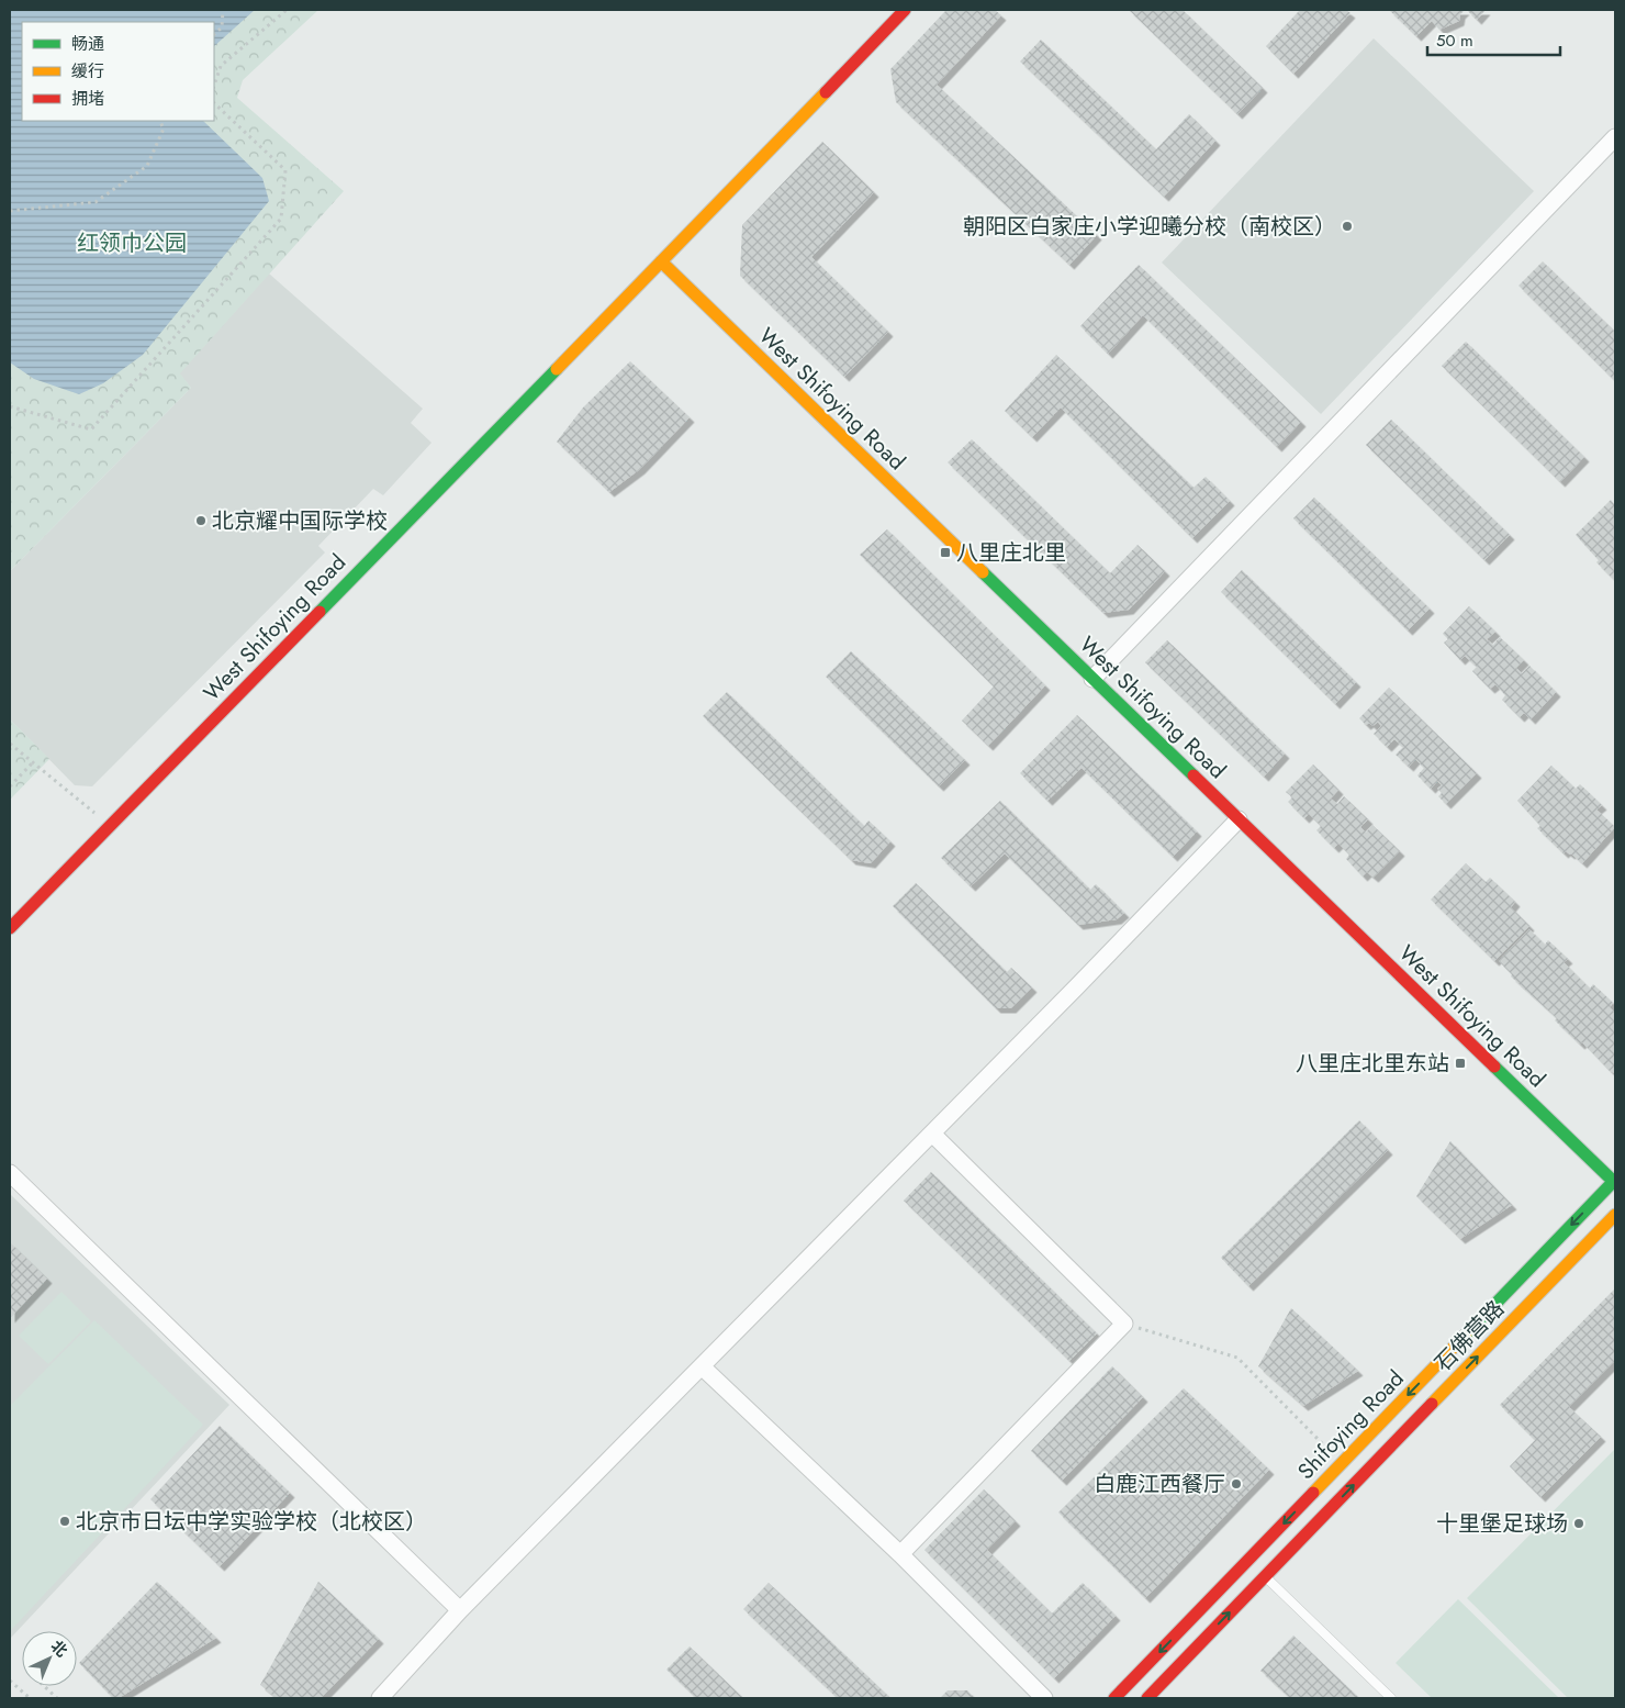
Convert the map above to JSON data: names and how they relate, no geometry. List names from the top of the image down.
{
  "streets": {
    "street": ["West Shifoying Road", "石佛营路", "Shifoying Road"]
  },
  "crossings": [
    ["West Shifoying Road", "Shifoying Road"]
  ],
  "one_way": ["石佛营路", "Shifoying Road"],
  "parks": ["红领巾公园"],
  "places": {
    "other": [
      "朝阳区白家庄小学迎曦分校（南校区）",
      "北京耀中国际学校",
      "白鹿江西餐厅",
      "北京市日坛中学实验学校（北校区）",
      "十里堡足球场"
    ],
    "transit": ["八里庄北里", "八里庄北里东站"]
  },
  "legend": ["畅通", "缓行", "拥堵"],
  "scale_bar": "50 m",
  "north": "top right"
}
